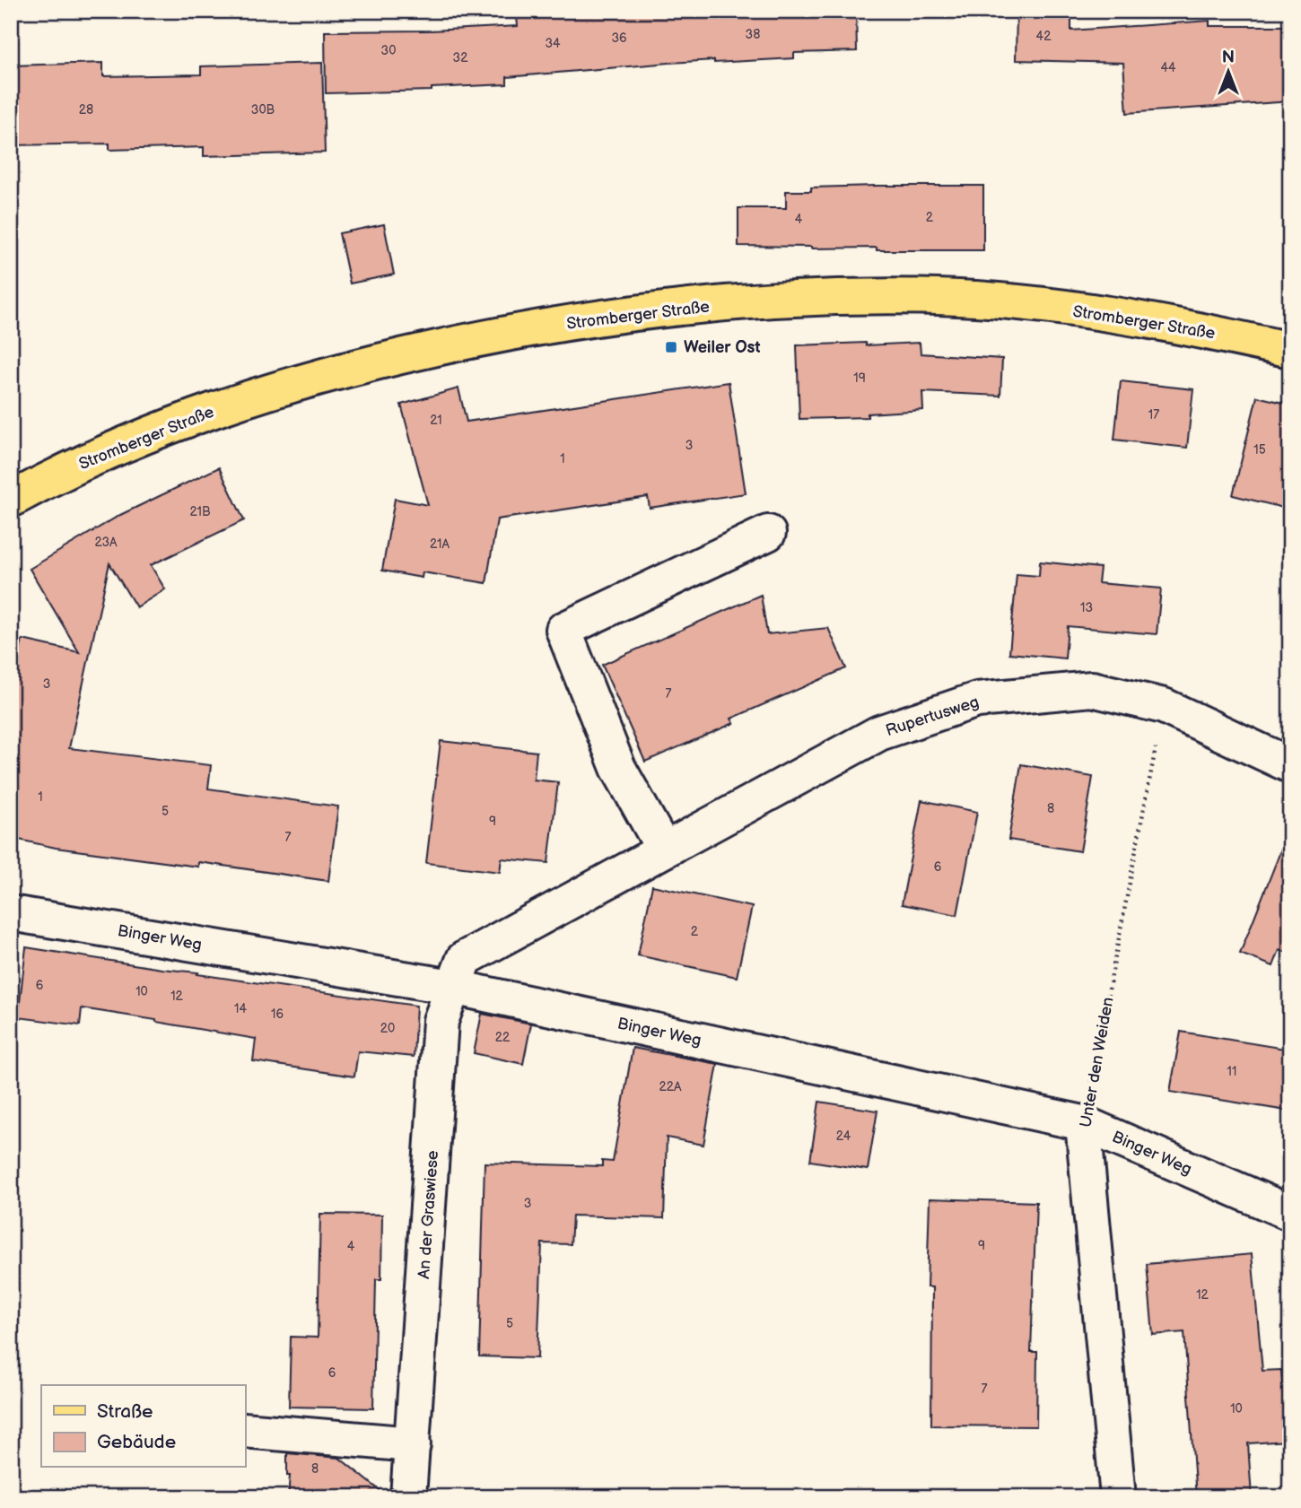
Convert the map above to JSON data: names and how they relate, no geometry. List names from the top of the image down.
{
  "streets": {
    "main road": ["Stromberger Straße"],
    "street": [
      "Rupertusweg",
      "Binger Weg",
      "Unter den Weiden",
      "An der Graswiese"
    ]
  },
  "crossings": [
    ["Rupertusweg", "Binger Weg"],
    ["Rupertusweg", "Unter den Weiden"],
    ["Rupertusweg", "An der Graswiese"],
    ["Binger Weg", "Unter den Weiden"],
    ["Binger Weg", "An der Graswiese"]
  ],
  "places": {
    "transit": ["Weiler Ost"]
  },
  "house_numbers": [
    "38",
    "42",
    "36",
    "34",
    "30",
    "32",
    "44",
    "28",
    "30B",
    "2",
    "4",
    "19",
    "17",
    "21",
    "3",
    "15",
    "1",
    "21B",
    "23A",
    "21A",
    "13",
    "3",
    "7",
    "1",
    "8",
    "5",
    "9",
    "7",
    "6",
    "2",
    "6",
    "10",
    "12",
    "14",
    "16",
    "20",
    "22",
    "11",
    "22A",
    "24",
    "3",
    "9",
    "4",
    "12",
    "5",
    "6",
    "7",
    "10",
    "8"
  ],
  "legend": ["Straße", "Gebäude"],
  "north": "top"
}
